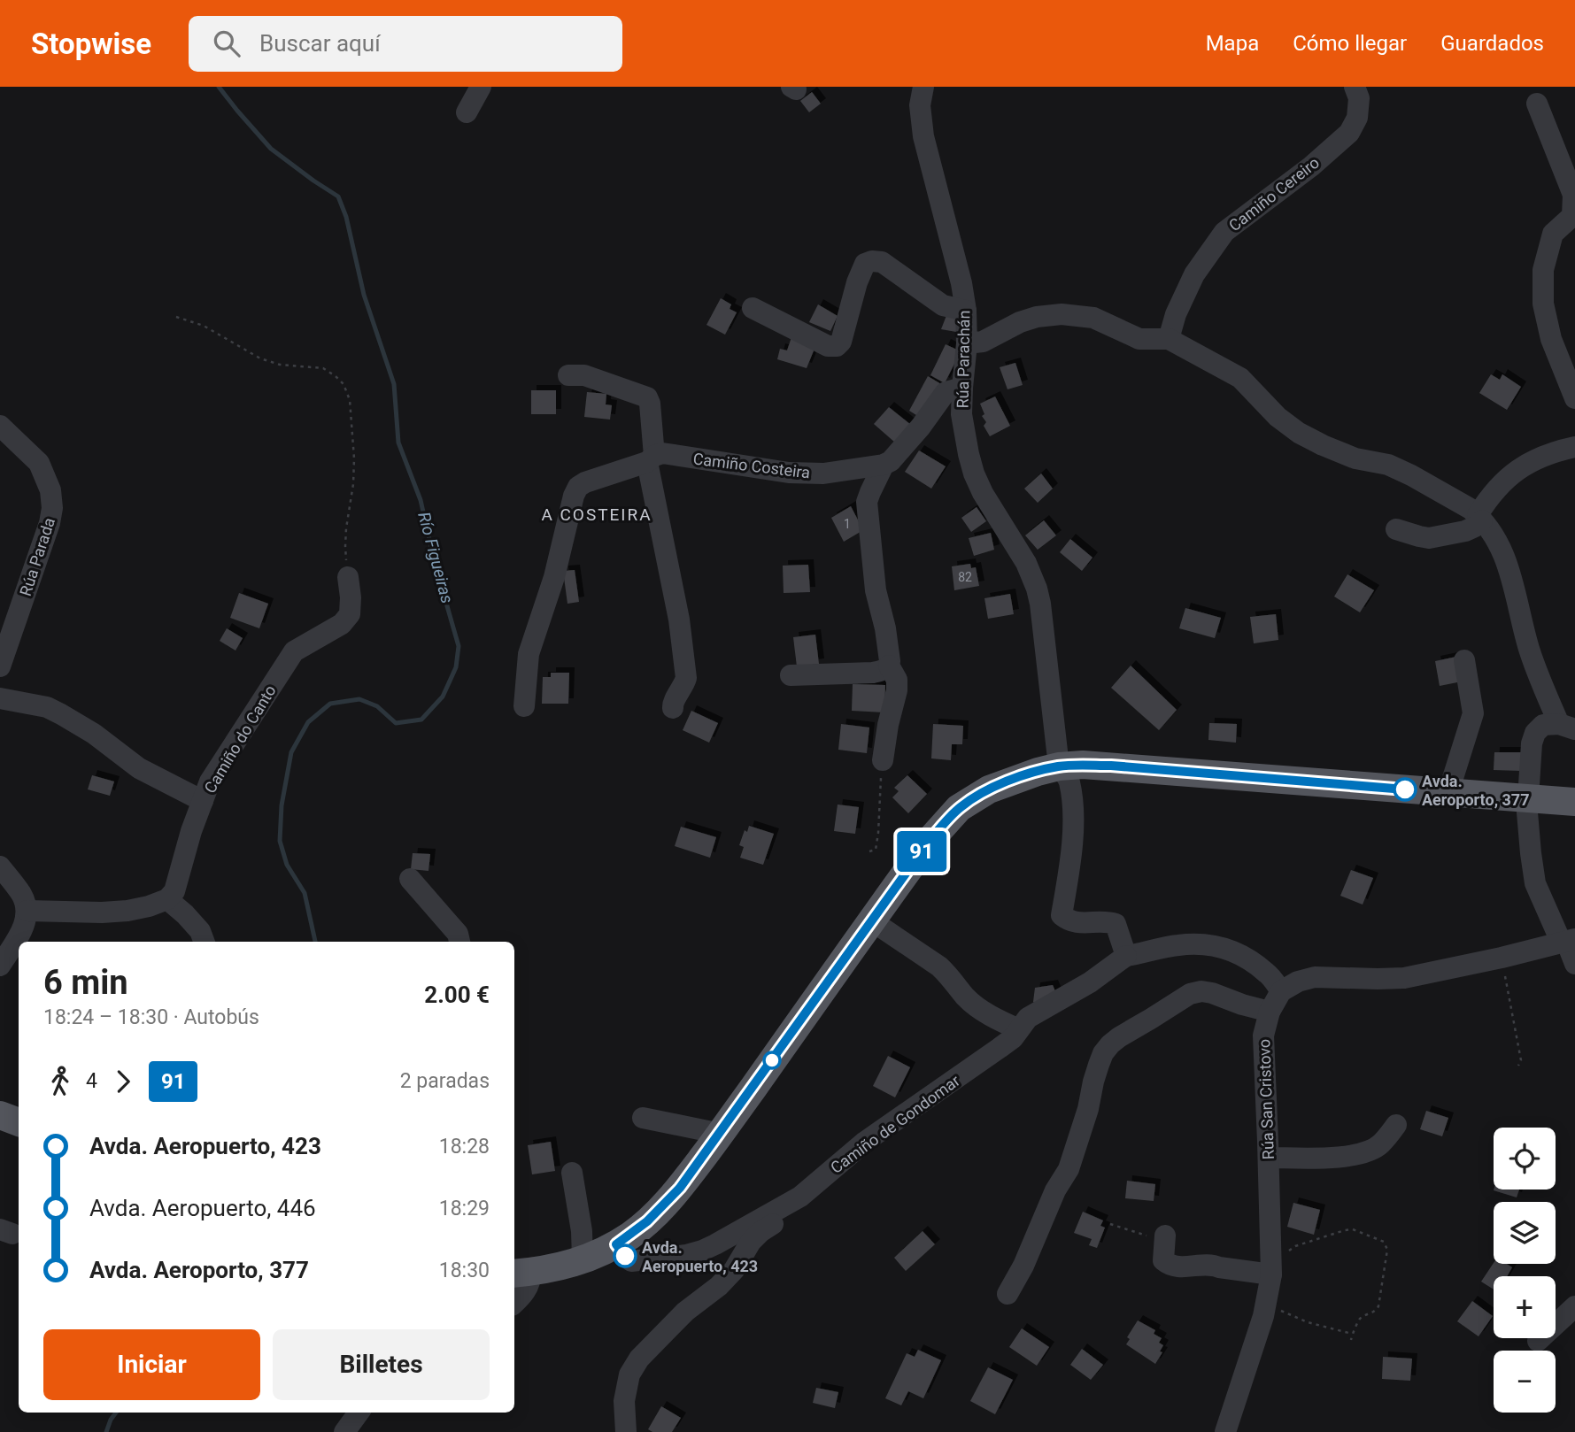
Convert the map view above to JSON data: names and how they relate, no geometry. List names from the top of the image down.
{
  "streets": {
    "street": [
      "Camiño Cereiro",
      "Rúa Parachán",
      "Camiño Costeira",
      "Rúa Parada",
      "Camiño do Canto",
      "Rúa San Cristovo",
      "Camiño de Gondomar"
    ]
  },
  "crossings": [
    ["Rúa San Cristovo", "Camiño de Gondomar"]
  ],
  "districts": ["A COSTEIRA"],
  "water": ["Río Figueiras"],
  "places": ["Avda. Aeroporto, 377", "Avda. Aeropuerto, 423"],
  "lines": ["bus line 91"],
  "house_numbers": ["1", "82"],
  "page": {
    "header": "Stopwise",
    "search": "Buscar aquí",
    "nav": ["Mapa", "Cómo llegar", "Guardados"],
    "on_map": "91",
    "heading": ["6 min", "18:24 – 18:30 · Autobús", "2.00 €"],
    "legs": ["4", "91", "2 paradas"],
    "list": [
      {
        "name": "Avda. Aeropuerto, 423",
        "value": "18:28"
      },
      {
        "name": "Avda. Aeropuerto, 446",
        "value": "18:29"
      },
      {
        "name": "Avda. Aeroporto, 377",
        "value": "18:30"
      }
    ],
    "map_buttons": ["+", "−"],
    "buttons": ["Iniciar", "Billetes"]
  }
}
